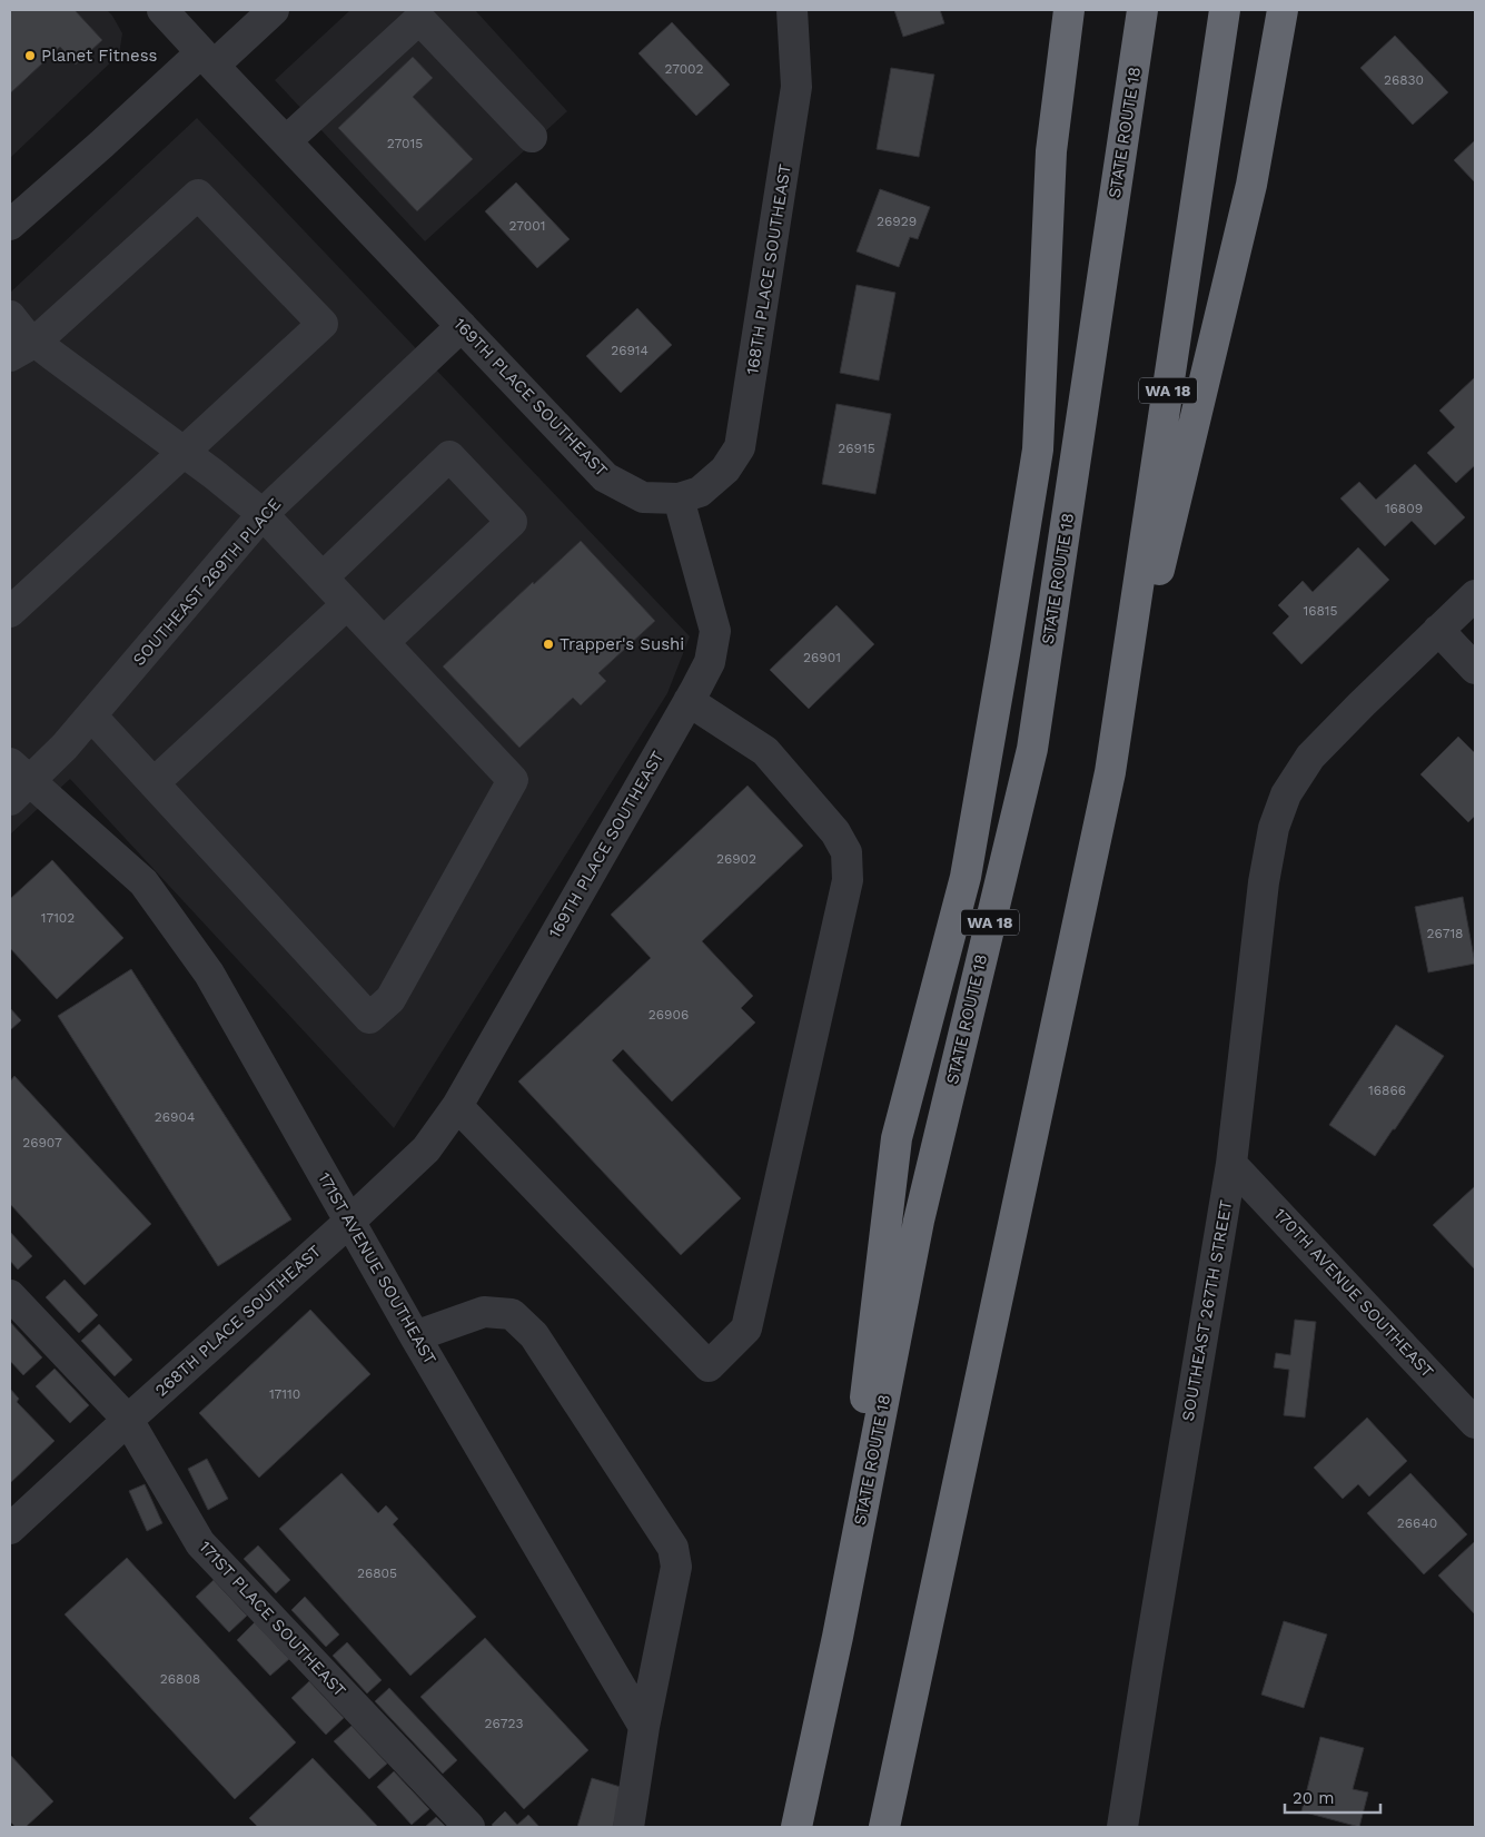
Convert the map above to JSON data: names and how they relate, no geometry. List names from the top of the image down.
{
  "streets": {
    "highway": ["STATE ROUTE 18", "WA 18"],
    "street": [
      "168TH PLACE SOUTHEAST",
      "169TH PLACE SOUTHEAST",
      "SOUTHEAST 269TH PLACE",
      "171ST AVENUE SOUTHEAST",
      "170TH AVENUE SOUTHEAST",
      "SOUTHEAST 267TH STREET",
      "268TH PLACE SOUTHEAST",
      "171ST PLACE SOUTHEAST"
    ]
  },
  "crossings": [
    ["168TH PLACE SOUTHEAST", "169TH PLACE SOUTHEAST"],
    ["169TH PLACE SOUTHEAST", "SOUTHEAST 269TH PLACE"],
    ["169TH PLACE SOUTHEAST", "268TH PLACE SOUTHEAST"],
    ["SOUTHEAST 269TH PLACE", "171ST AVENUE SOUTHEAST"],
    ["171ST AVENUE SOUTHEAST", "268TH PLACE SOUTHEAST"],
    ["170TH AVENUE SOUTHEAST", "SOUTHEAST 267TH STREET"],
    ["268TH PLACE SOUTHEAST", "171ST PLACE SOUTHEAST"]
  ],
  "places": ["Planet Fitness", "Trapper's Sushi"],
  "house_numbers": [
    "27002",
    "26830",
    "27015",
    "26929",
    "27001",
    "26914",
    "26915",
    "16809",
    "16815",
    "26901",
    "26902",
    "17102",
    "26718",
    "26906",
    "16866",
    "26904",
    "26907",
    "17110",
    "26640",
    "26805",
    "26808",
    "26723"
  ],
  "scale_bar": "20 m"
}
